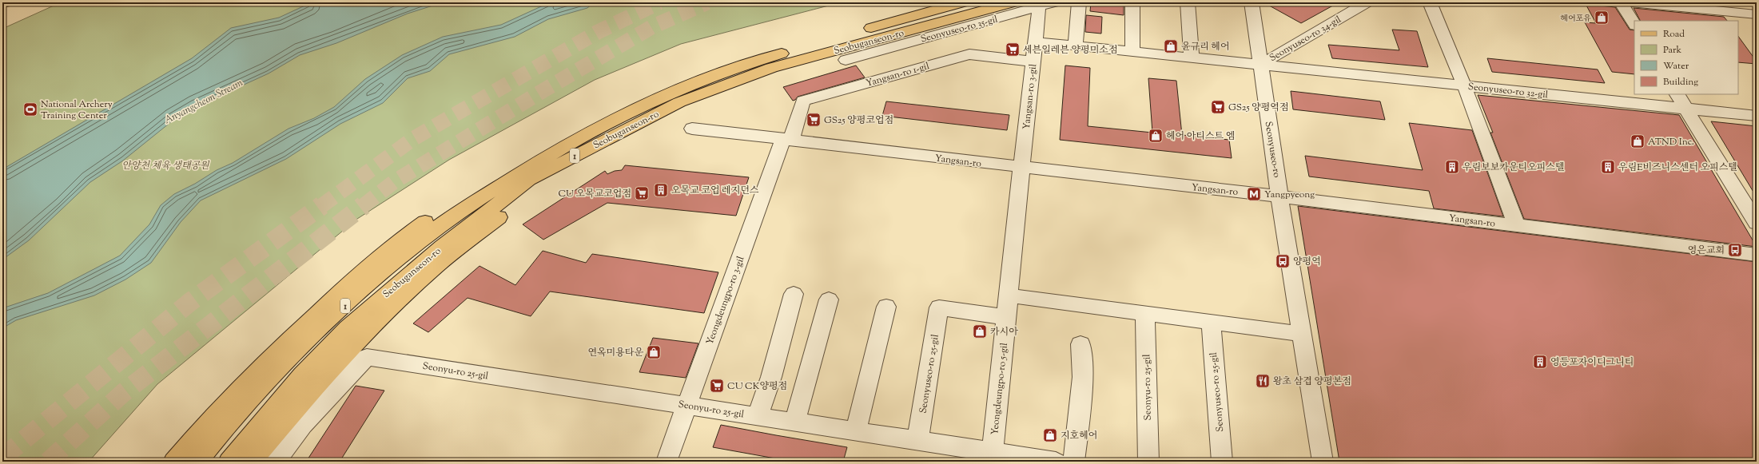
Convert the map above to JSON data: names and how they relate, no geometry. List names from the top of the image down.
{
  "streets": {
    "main road": ["Seobuganseon-ro", "1"],
    "street": [
      "Seonyuseo-ro 35-gil",
      "Seonyuseo-ro 34-gil",
      "Yangsan-ro 1-gil",
      "Seonyuseo-ro 32-gil",
      "Yangsan-ro 3-gil",
      "Seonyuseo-ro",
      "Yangsan-ro",
      "Yeongdeungpo-ro 3-gil",
      "Seonyu-ro 25-gil",
      "Seonyuseo-ro 25-gil",
      "Yeongdeungpo-ro 5-gil"
    ]
  },
  "crossings": [
    ["Seonyuseo-ro 35-gil", "Yangsan-ro 3-gil"],
    ["Seonyuseo-ro 34-gil", "Seonyuseo-ro 32-gil"],
    ["Seonyuseo-ro 34-gil", "Seonyuseo-ro"],
    ["Yangsan-ro 1-gil", "Yangsan-ro 3-gil"],
    ["Yangsan-ro 1-gil", "Yangsan-ro"],
    ["Yangsan-ro 1-gil", "Yeongdeungpo-ro 3-gil"],
    ["Seonyuseo-ro 32-gil", "Yangsan-ro 3-gil"],
    ["Seonyuseo-ro 32-gil", "Seonyuseo-ro"],
    ["Yangsan-ro 3-gil", "Yangsan-ro"],
    ["Yangsan-ro 3-gil", "Yeongdeungpo-ro 5-gil"],
    ["Seonyuseo-ro", "Yangsan-ro"],
    ["Yangsan-ro", "Yeongdeungpo-ro 3-gil"],
    ["Yangsan-ro", "Yeongdeungpo-ro 5-gil"],
    ["Yeongdeungpo-ro 3-gil", "Seonyu-ro 25-gil"],
    ["Seonyu-ro 25-gil", "Seonyuseo-ro 25-gil"],
    ["Seonyu-ro 25-gil", "Yeongdeungpo-ro 5-gil"],
    ["Seonyuseo-ro 25-gil", "Yeongdeungpo-ro 5-gil"]
  ],
  "water": ["Anyangcheon Stream"],
  "parks": ["안양천 체육 생태공원"],
  "places": {
    "shop": [
      "헤어포유",
      "윤규리 헤어",
      "헤어 아티스트 엠",
      "ATND Inc.",
      "카시아",
      "연옥미용타운",
      "지호헤어"
    ],
    "supermarket": [
      "세븐일레븐 양평미소점",
      "GS25 양평역점",
      "GS25 양평코업점",
      "CU 오목교코업점",
      "CU CK양평점"
    ],
    "sports": ["National Archery Training Center"],
    "building": [
      "우림보보카운티오피스텔",
      "우림E비즈니스센터 오피스텔",
      "오목교 코업 레지던스",
      "영등포자이디그니티"
    ],
    "metro station": ["Yangpyeong"],
    "bus stop": ["영은교회", "양평역"],
    "restaurant": ["왕초 삼겹 양평본점"]
  },
  "legend": [
    "Road",
    "Park",
    "Water",
    "Building"
  ]
}
